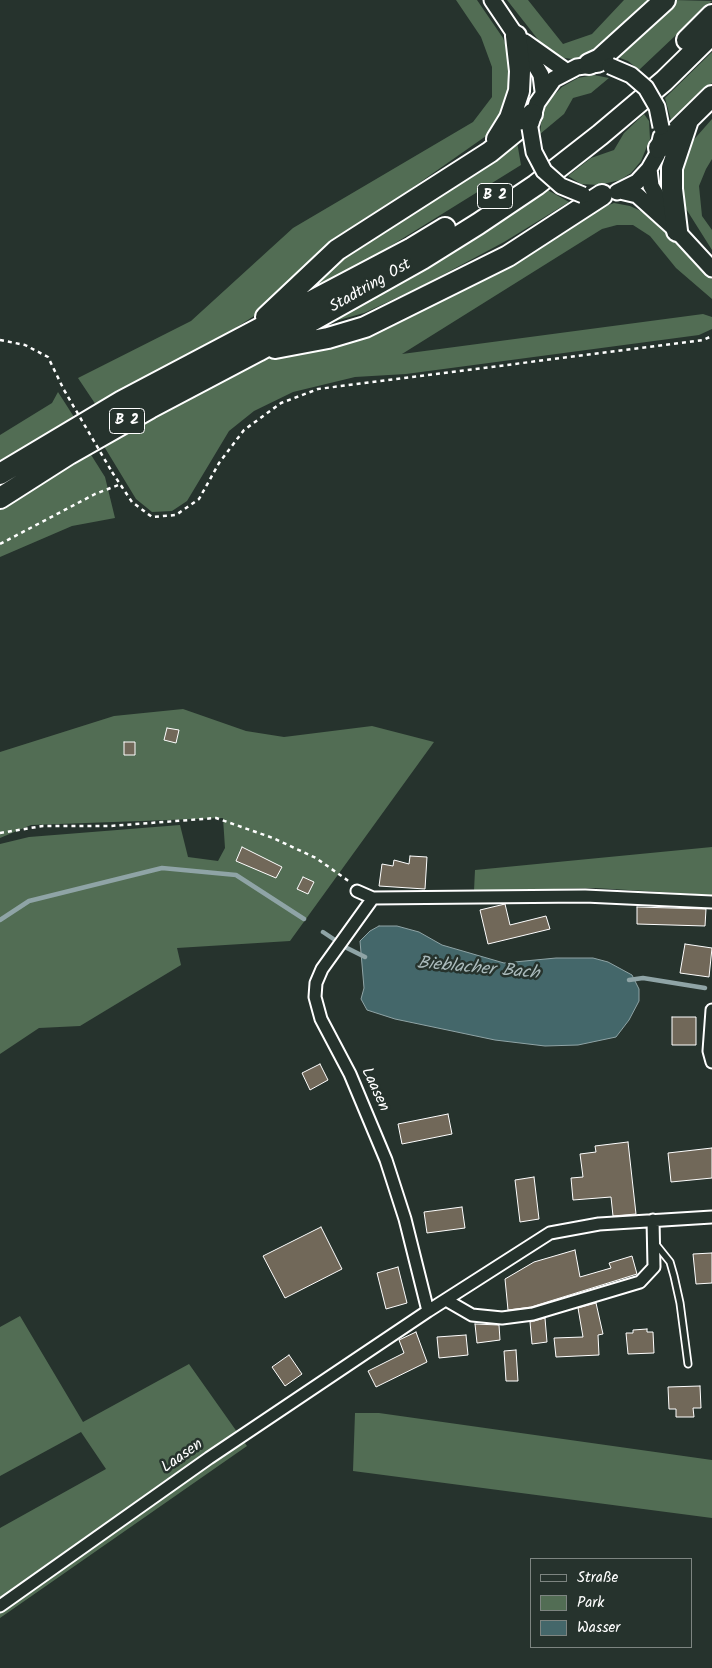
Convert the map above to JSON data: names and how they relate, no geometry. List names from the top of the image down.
{
  "streets": {
    "highway": ["B 2", "Stadtring Ost"],
    "street": ["Laasen"]
  },
  "crossings": [
    ["B 2", "Stadtring Ost"]
  ],
  "water": ["Bieblacher Bach"],
  "legend": ["Straße", "Park", "Wasser"]
}
